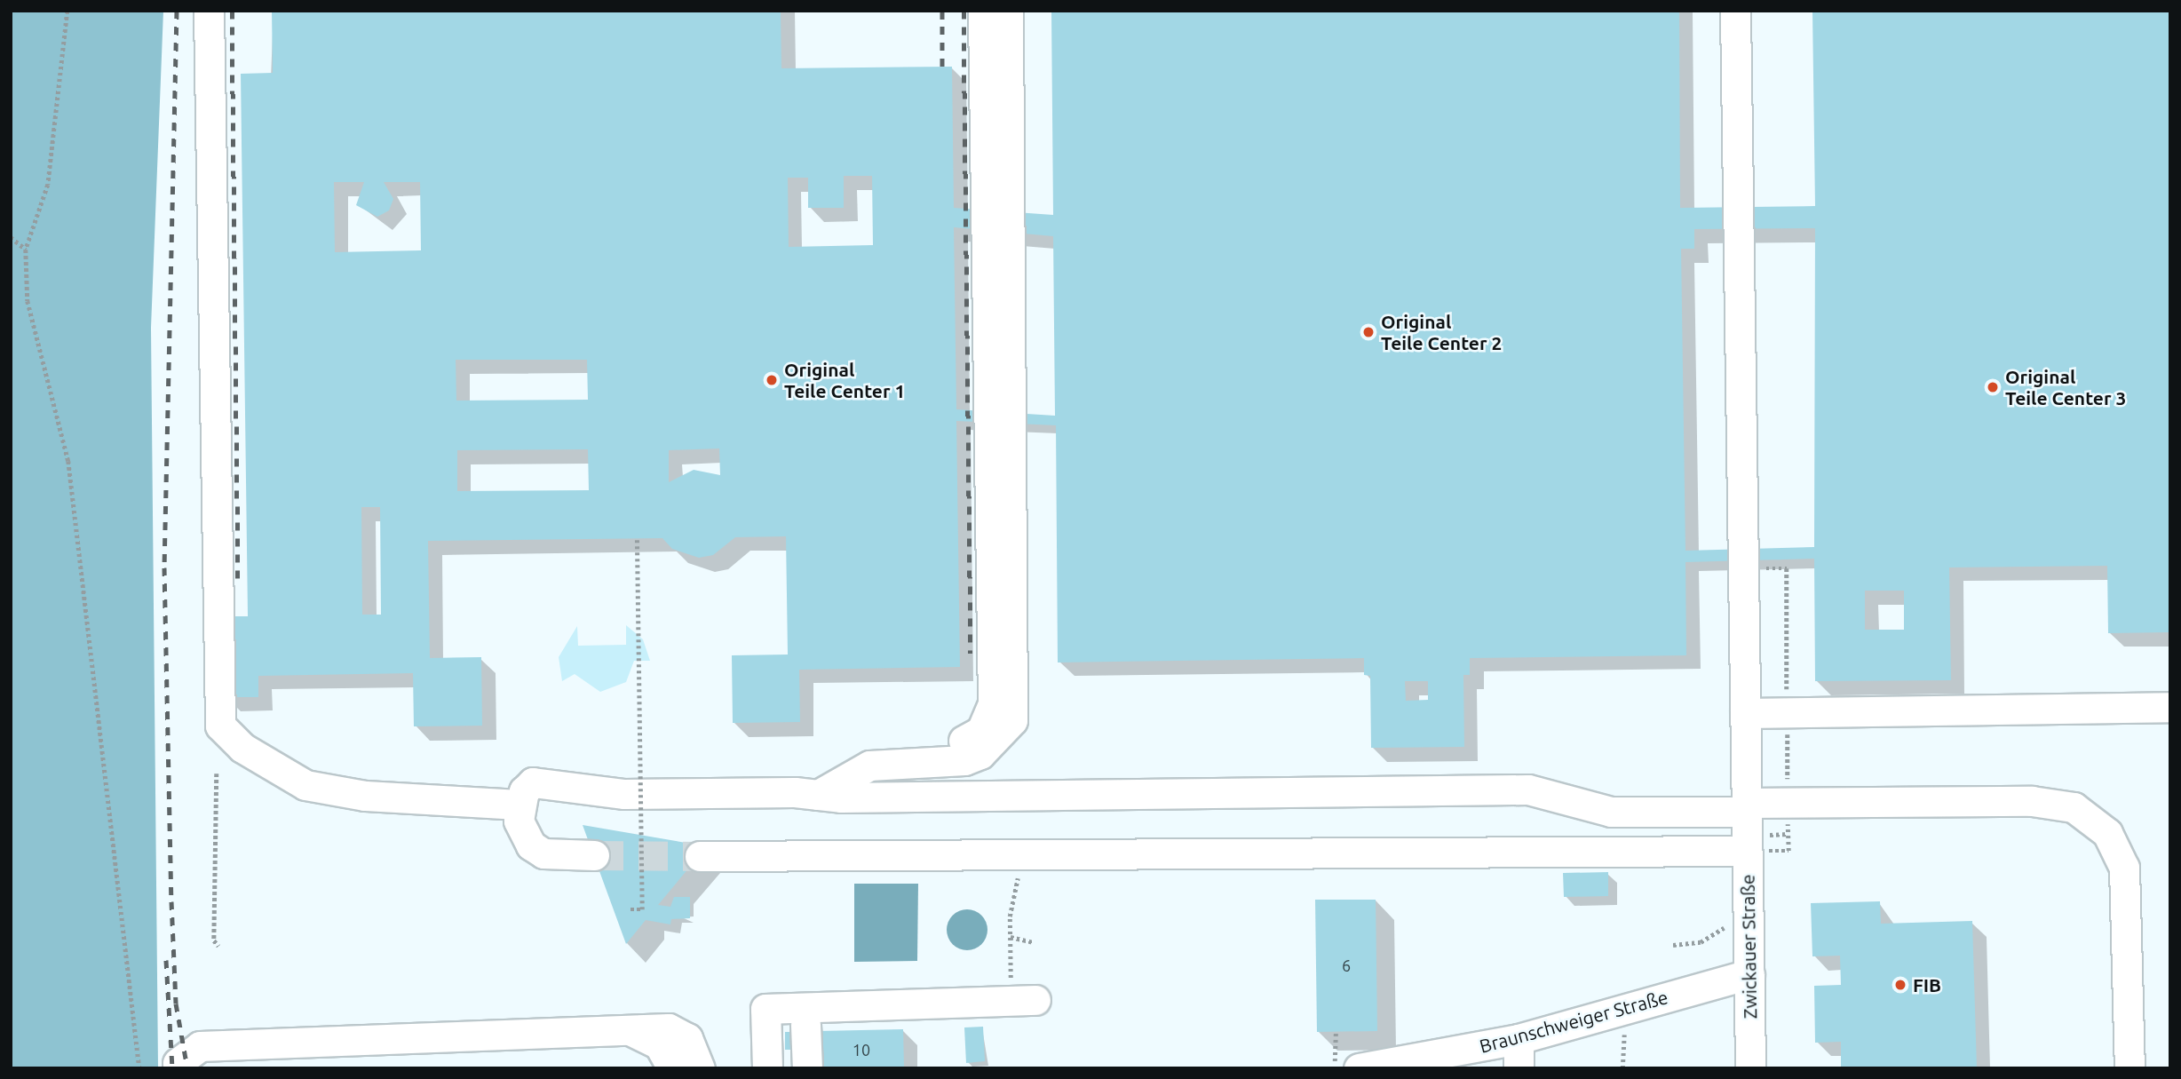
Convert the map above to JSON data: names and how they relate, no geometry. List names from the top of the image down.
{
  "streets": {
    "street": ["Zwickauer Straße", "Braunschweiger Straße"]
  },
  "crossings": [
    ["Zwickauer Straße", "Braunschweiger Straße"]
  ],
  "places": [
    "Original Teile Center 2",
    "Original Teile Center 1",
    "Original Teile Center 3",
    "FIB"
  ],
  "house_numbers": ["6", "10"]
}
